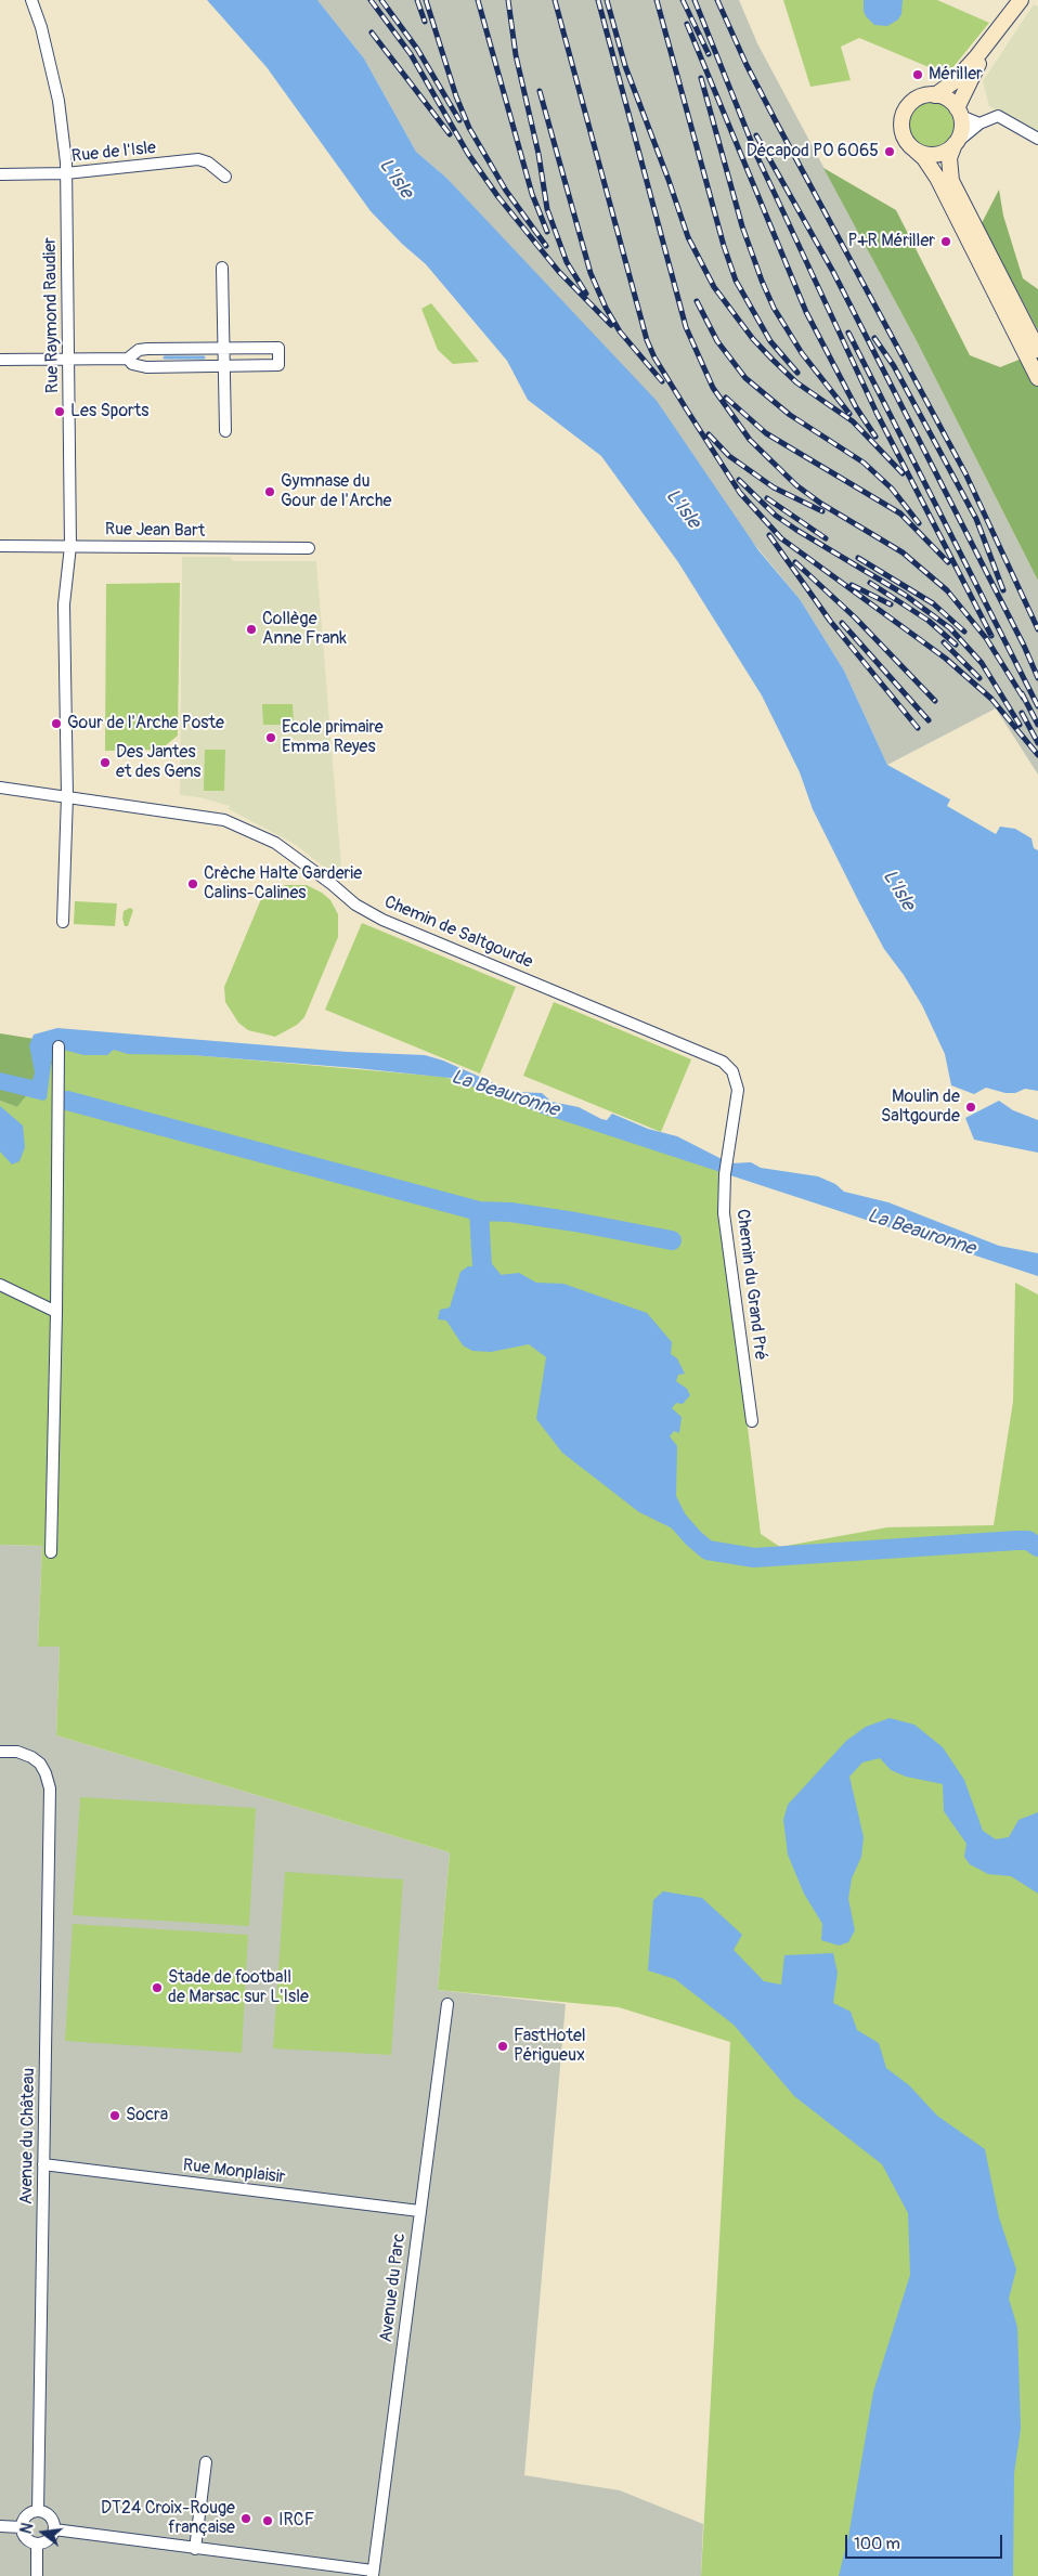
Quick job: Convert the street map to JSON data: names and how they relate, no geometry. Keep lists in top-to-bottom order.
{
  "streets": {
    "street": [
      "Rue de l'Isle",
      "Rue Raymond Raudier",
      "Rue Jean Bart",
      "Chemin de Saltgourde",
      "Chemin du Grand Pré",
      "Avenue du Château",
      "Rue Monplaisir",
      "Avenue du Parc"
    ]
  },
  "crossings": [
    ["Rue de l'Isle", "Rue Raymond Raudier"],
    ["Rue Raymond Raudier", "Rue Jean Bart"],
    ["Rue Raymond Raudier", "Chemin de Saltgourde"],
    ["Chemin de Saltgourde", "Chemin du Grand Pré"],
    ["Avenue du Château", "Rue Monplaisir"],
    ["Rue Monplaisir", "Avenue du Parc"]
  ],
  "water": ["L'Isle", "La Beauronne"],
  "places": [
    "Mériller",
    "Décapod PO 6065",
    "P+R Mériller",
    "Les Sports",
    "Gymnase du Gour de l'Arche",
    "Collège Anne Frank",
    "Gour de l'Arche Poste",
    "Ecole primaire Emma Reyes",
    "Des Jantes et des Gens",
    "Crèche Halte Garderie Calins-Calines",
    "Moulin de Saltgourde",
    "Stade de football de Marsac sur L'Isle",
    "FastHotel Périgueux",
    "Socra",
    "DT24 Croix-Rouge française",
    "IRCF"
  ],
  "scale_bar": "100 m",
  "north": "left"
}
